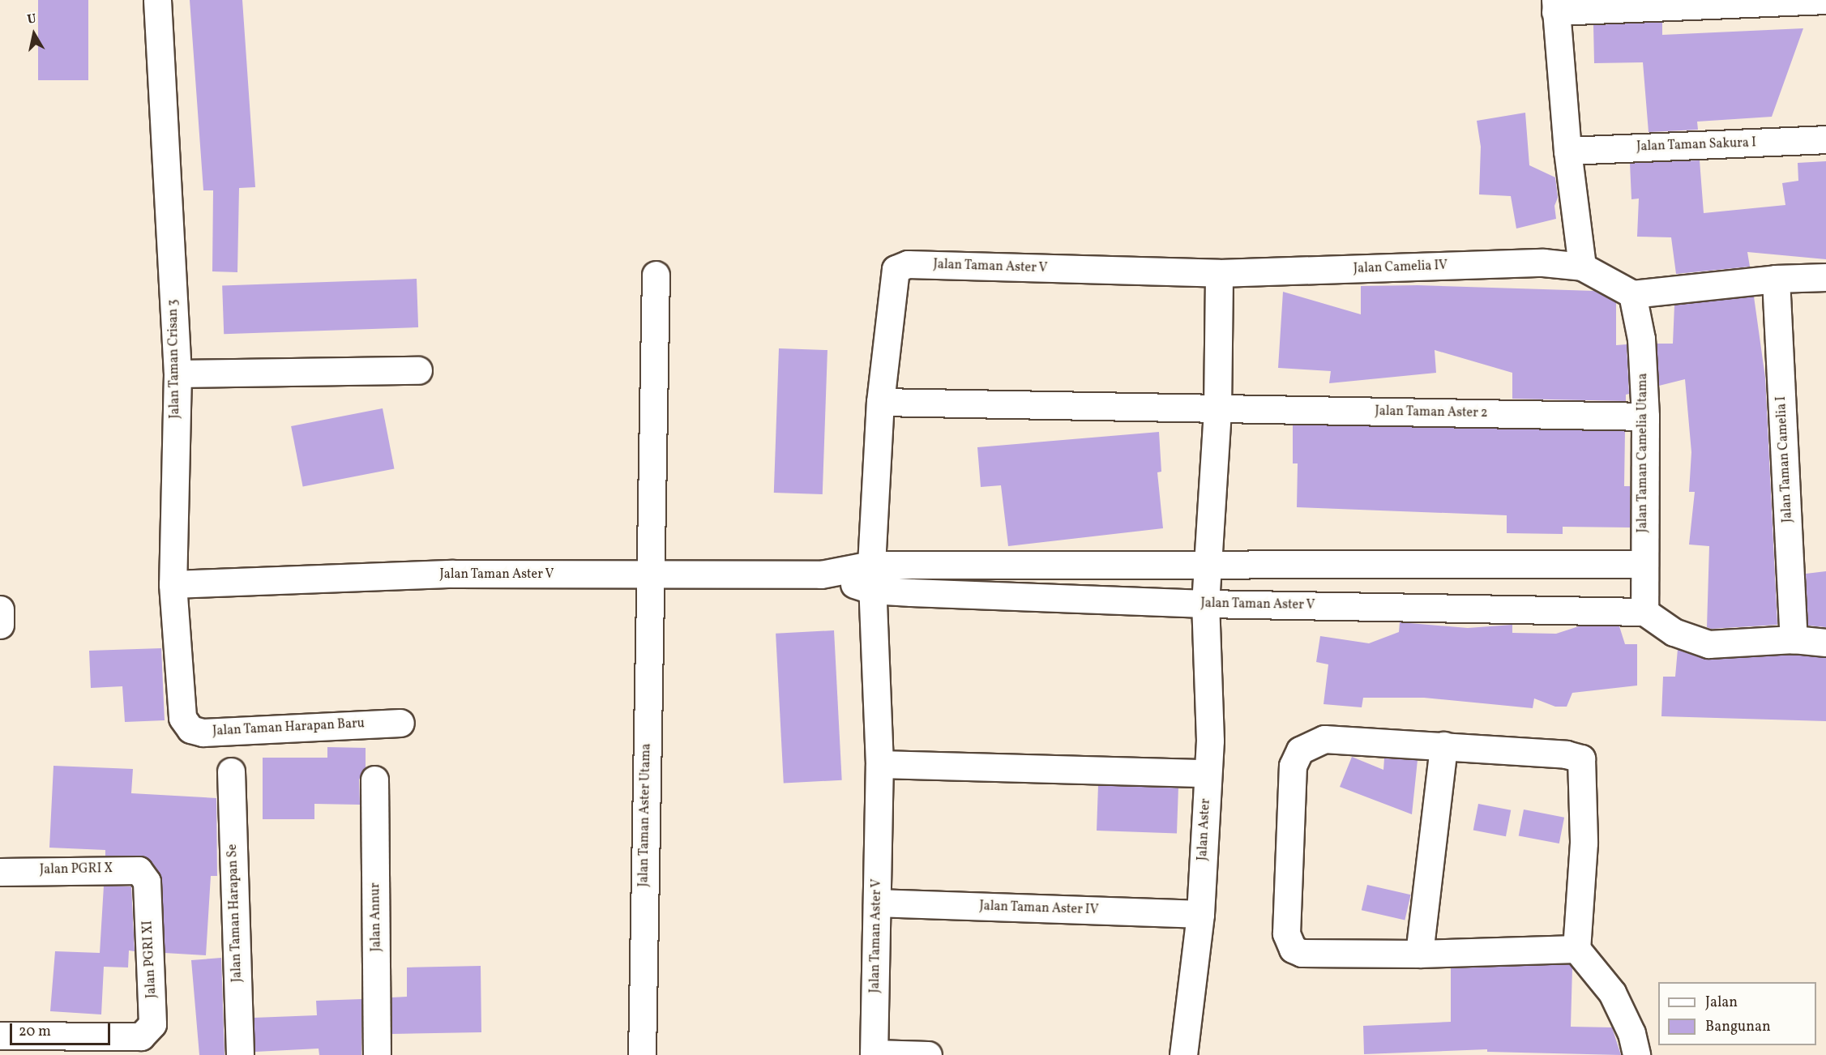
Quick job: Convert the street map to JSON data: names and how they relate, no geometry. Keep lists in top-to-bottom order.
{
  "streets": {
    "street": [
      "Jalan Taman Sakura I",
      "Jalan Taman Aster V",
      "Jalan Camelia IV",
      "Jalan Taman Crisan 3",
      "Jalan Taman Aster 2",
      "Jalan Taman Camelia Utama",
      "Jalan Taman Camelia I",
      "Jalan Taman Harapan Baru",
      "Jalan Taman Aster Utama",
      "Jalan Aster",
      "Jalan PGRI X",
      "Jalan Taman Aster IV",
      "Jalan Taman Harapan Se",
      "Jalan Annur",
      "Jalan PGRI XI"
    ]
  },
  "crossings": [
    ["Jalan Taman Aster V", "Jalan Camelia IV"],
    ["Jalan Taman Aster V", "Jalan Taman Crisan 3"],
    ["Jalan Taman Aster V", "Jalan Taman Camelia Utama"],
    ["Jalan Taman Aster V", "Jalan Taman Aster Utama"],
    ["Jalan Taman Aster V", "Jalan Aster"],
    ["Jalan Taman Aster V", "Jalan Taman Aster IV"],
    ["Jalan Camelia IV", "Jalan Taman Camelia Utama"],
    ["Jalan Taman Crisan 3", "Jalan Taman Harapan Baru"],
    ["Jalan Taman Aster 2", "Jalan Taman Camelia Utama"],
    ["Jalan Aster", "Jalan Taman Aster IV"],
    ["Jalan PGRI X", "Jalan PGRI XI"]
  ],
  "legend": ["Jalan", "Bangunan"],
  "scale_bar": "20 m",
  "north": "top"
}
